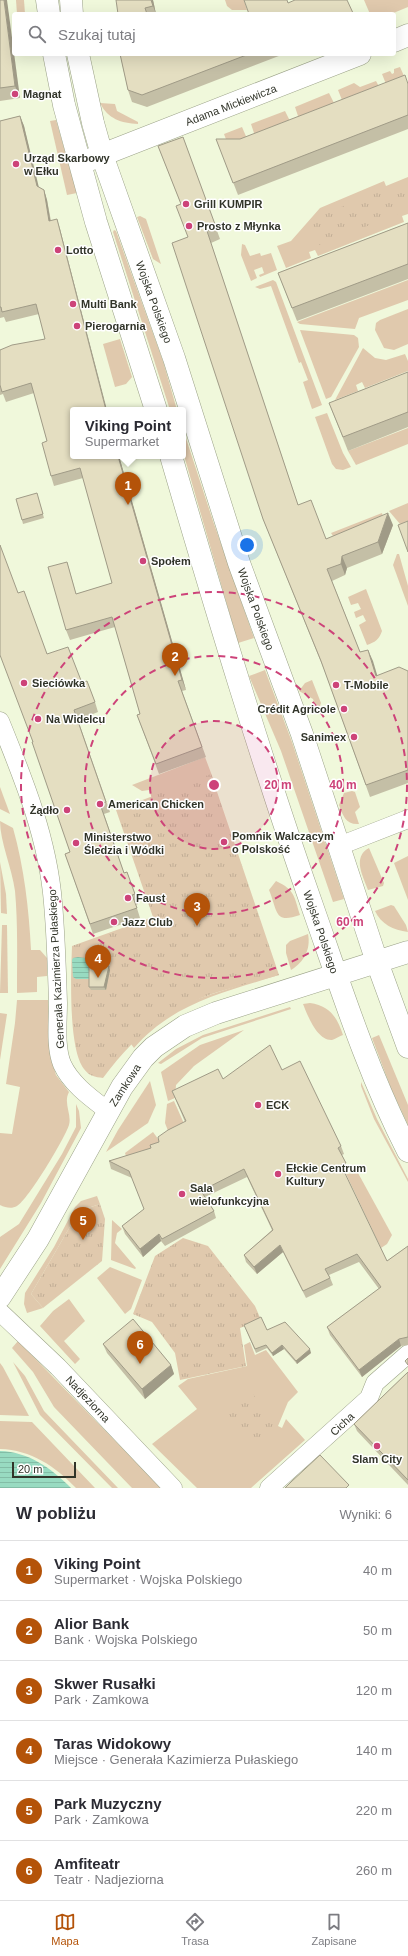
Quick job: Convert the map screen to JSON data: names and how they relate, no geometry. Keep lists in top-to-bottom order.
{
  "streets": {
    "street": [
      "Adama Mickiewicza",
      "Wojska Polskiego",
      "Generała Kazimierza Pułaskiego",
      "Zamkowa",
      "Nadjeziorna",
      "Cicha"
    ]
  },
  "crossings": [
    ["Adama Mickiewicza", "Wojska Polskiego"],
    ["Wojska Polskiego", "Zamkowa"],
    ["Generała Kazimierza Pułaskiego", "Zamkowa"]
  ],
  "places": [
    "Magnat",
    "Urząd Skarbowy w Ełku",
    "Grill KUMPIR",
    "Prosto z Młynka",
    "Lotto",
    "Multi Bank",
    "Pierogarnia",
    "Społem",
    "Sieciówka",
    "T-Mobile",
    "Crédit Agricole",
    "Na Widelcu",
    "Sanimex",
    "American Chicken",
    "Żądło",
    "Pomnik Walczącym o Polskość",
    "Ministerstwo Śledzia i Wódki",
    "Faust",
    "Jazz Club",
    "ECK",
    "Ełckie Centrum Kultury",
    "Sala wielofunkcyjna",
    "Slam City"
  ],
  "scale_bar": "20 m",
  "page": {
    "search": "Szukaj tutaj",
    "popup": ["Viking Point", "Supermarket"],
    "pins": [
      "1",
      "2",
      "3",
      "4",
      "5",
      "6"
    ],
    "scale": "20 m",
    "heading": ["W pobliżu", "Wyniki: 6"],
    "list": [
      {
        "mark": "1",
        "name": "Viking Point",
        "note": "Supermarket · Wojska Polskiego",
        "value": "40 m"
      },
      {
        "mark": "2",
        "name": "Alior Bank",
        "note": "Bank · Wojska Polskiego",
        "value": "50 m"
      },
      {
        "mark": "3",
        "name": "Skwer Rusałki",
        "note": "Park · Zamkowa",
        "value": "120 m"
      },
      {
        "mark": "4",
        "name": "Taras Widokowy",
        "note": "Miejsce · Generała Kazimierza Pułaskiego",
        "value": "140 m"
      },
      {
        "mark": "5",
        "name": "Park Muzyczny",
        "note": "Park · Zamkowa",
        "value": "220 m"
      },
      {
        "mark": "6",
        "name": "Amfiteatr",
        "note": "Teatr · Nadjeziorna",
        "value": "260 m"
      }
    ],
    "nav": ["Mapa", "Trasa", "Zapisane"]
  },
  "rings": ["20 m", "40 m", "60 m"]
}
